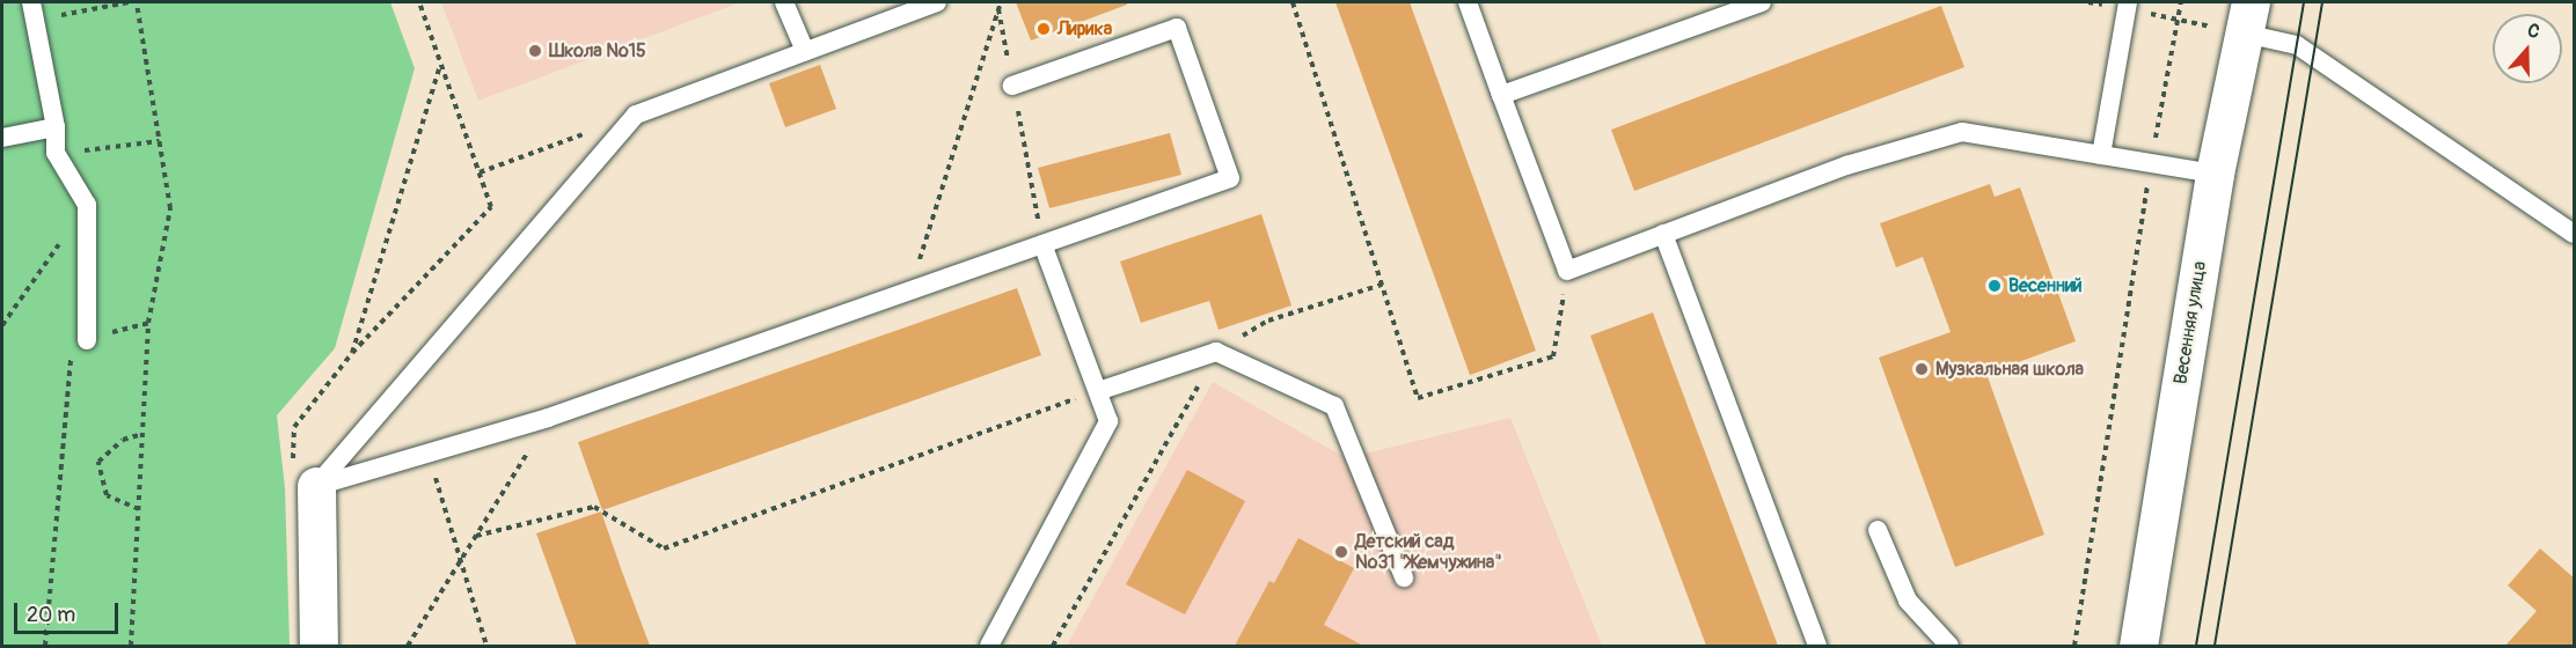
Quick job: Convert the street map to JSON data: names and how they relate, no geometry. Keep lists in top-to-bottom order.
{
  "streets": {
    "main road": ["Весенняя улица"]
  },
  "places": [
    "Лирика",
    "Школа №15",
    "Весенний",
    "Музкальная школа",
    "Детский сад №31 \"Жемчужина\""
  ],
  "scale_bar": "20 m",
  "north": "top"
}
